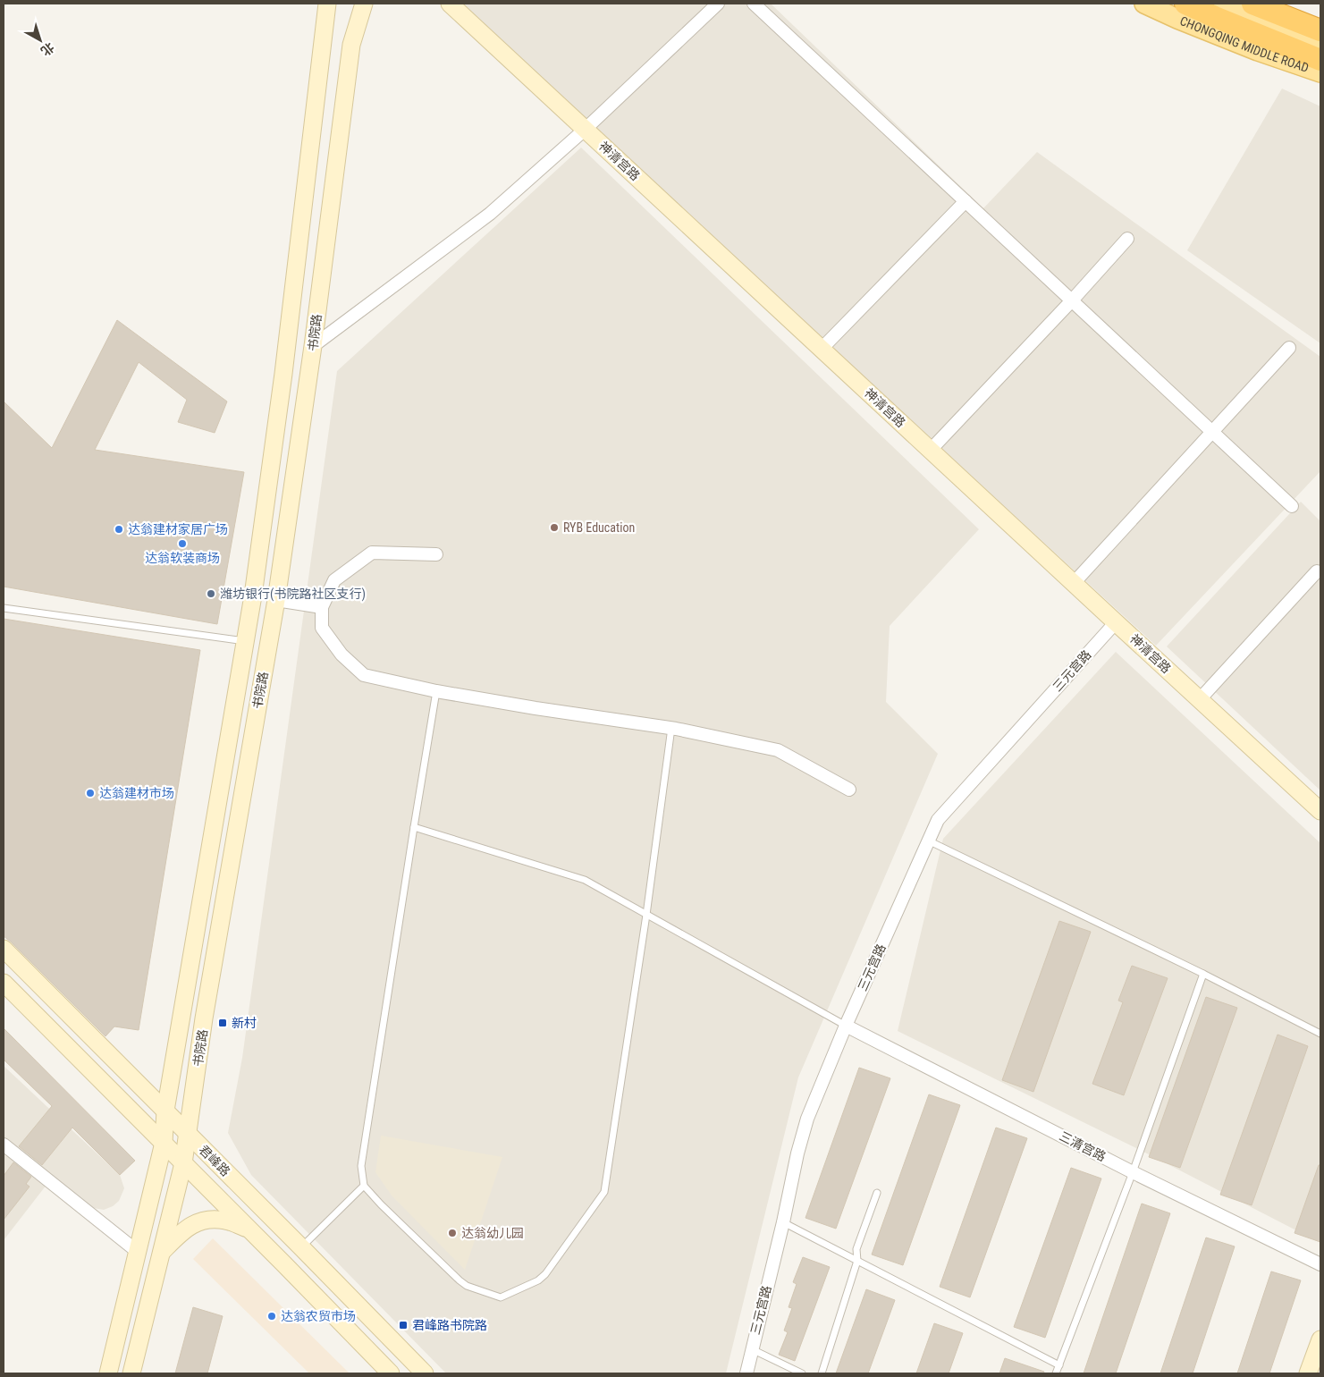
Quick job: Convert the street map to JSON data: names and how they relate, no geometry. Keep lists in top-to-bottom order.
{
  "streets": {
    "main road": [
      "CHONGQING MIDDLE ROAD",
      "神清宫路",
      "书院路",
      "君峰路"
    ],
    "street": ["三元宫路", "三清宫路"]
  },
  "crossings": [
    ["神清宫路", "三元宫路"],
    ["书院路", "君峰路"],
    ["三元宫路", "三清宫路"]
  ],
  "places": {
    "other": [
      "RYB Education",
      "达翁建材家居广场",
      "达翁软装商场",
      "潍坊银行(书院路社区支行)",
      "达翁建材市场",
      "达翁幼儿园",
      "达翁农贸市场"
    ],
    "transit": ["新村", "君峰路书院路"]
  },
  "north": "bottom right"
}
